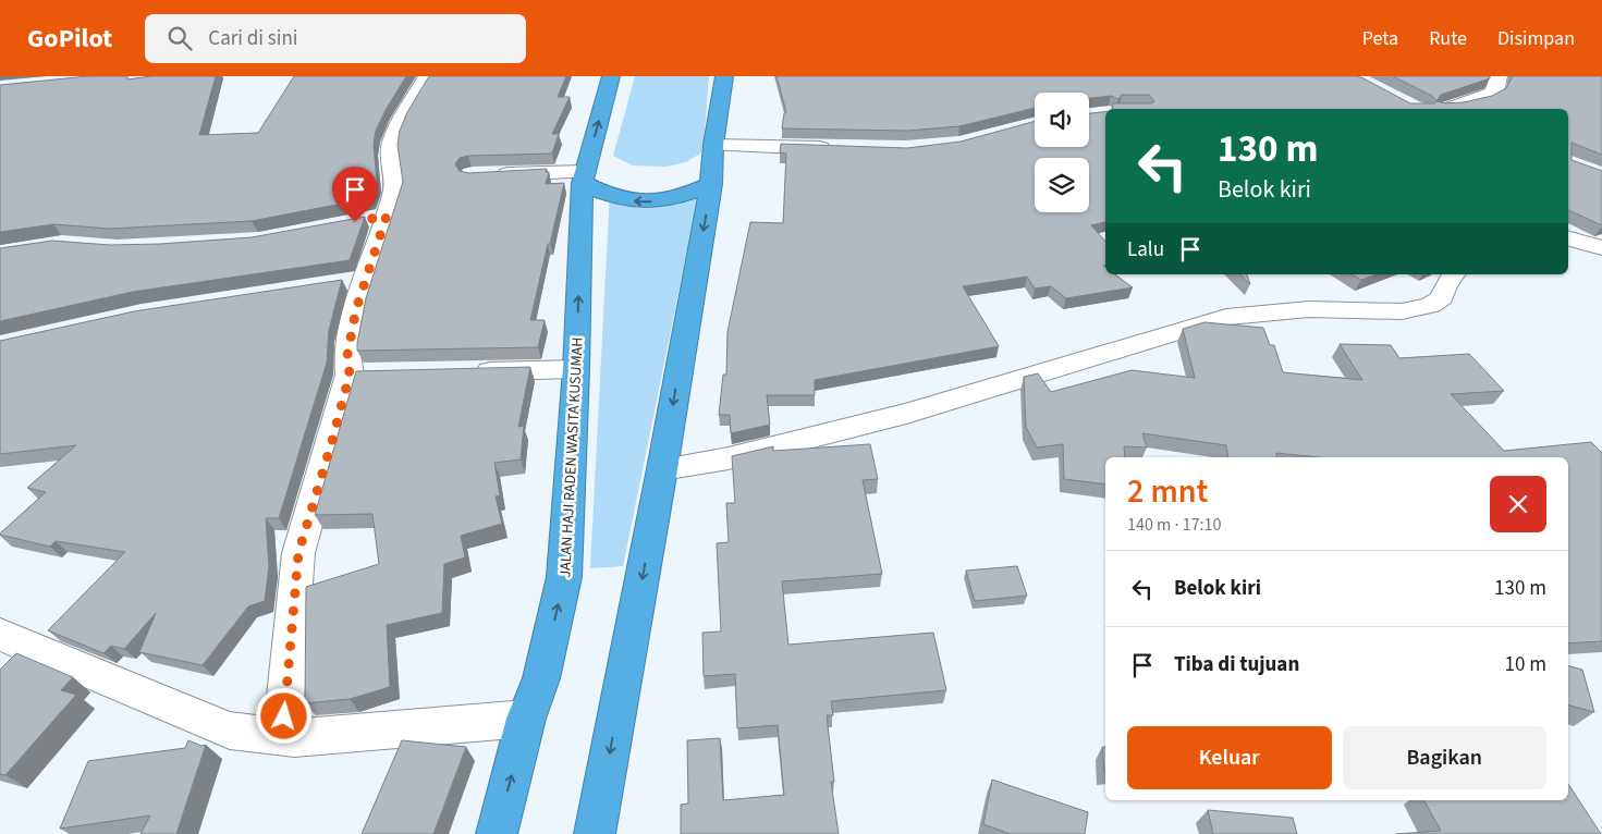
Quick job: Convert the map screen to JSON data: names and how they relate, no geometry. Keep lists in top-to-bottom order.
{
  "streets": {
    "highway": ["JALAN HAJI RADEN WASITA KUSUMAH"]
  },
  "page": {
    "header": "GoPilot",
    "search": "Cari di sini",
    "nav": ["Peta", "Rute", "Disimpan"],
    "turn": ["130 m", "Belok kiri"],
    "then": "Lalu",
    "heading": ["2 mnt", "140 m · 17:10"],
    "list": [
      {
        "name": "Belok kiri",
        "value": "130 m"
      },
      {
        "name": "Tiba di tujuan",
        "value": "10 m"
      }
    ],
    "buttons": ["Keluar", "Bagikan"]
  }
}
